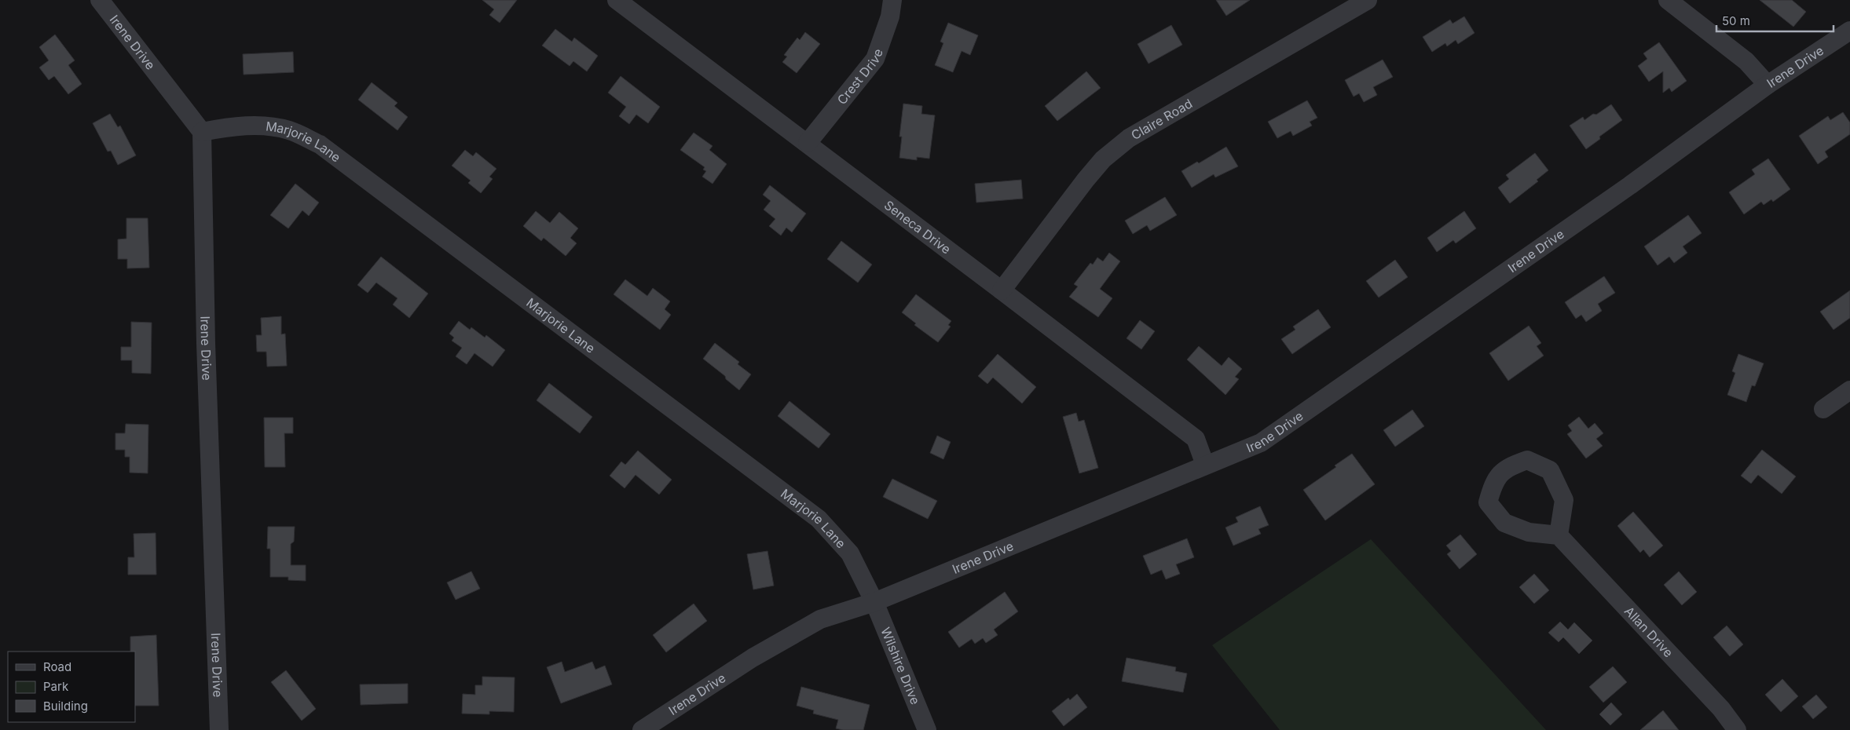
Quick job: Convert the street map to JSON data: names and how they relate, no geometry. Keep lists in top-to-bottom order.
{
  "streets": {
    "street": [
      "Irene Drive",
      "Crest Drive",
      "Claire Road",
      "Marjorie Lane",
      "Seneca Drive",
      "Allan Drive",
      "Wilshire Drive"
    ]
  },
  "crossings": [
    ["Irene Drive", "Marjorie Lane"],
    ["Irene Drive", "Seneca Drive"],
    ["Irene Drive", "Wilshire Drive"],
    ["Crest Drive", "Seneca Drive"],
    ["Claire Road", "Seneca Drive"],
    ["Marjorie Lane", "Wilshire Drive"]
  ],
  "legend": ["Road", "Park", "Building"],
  "scale_bar": "50 m"
}
